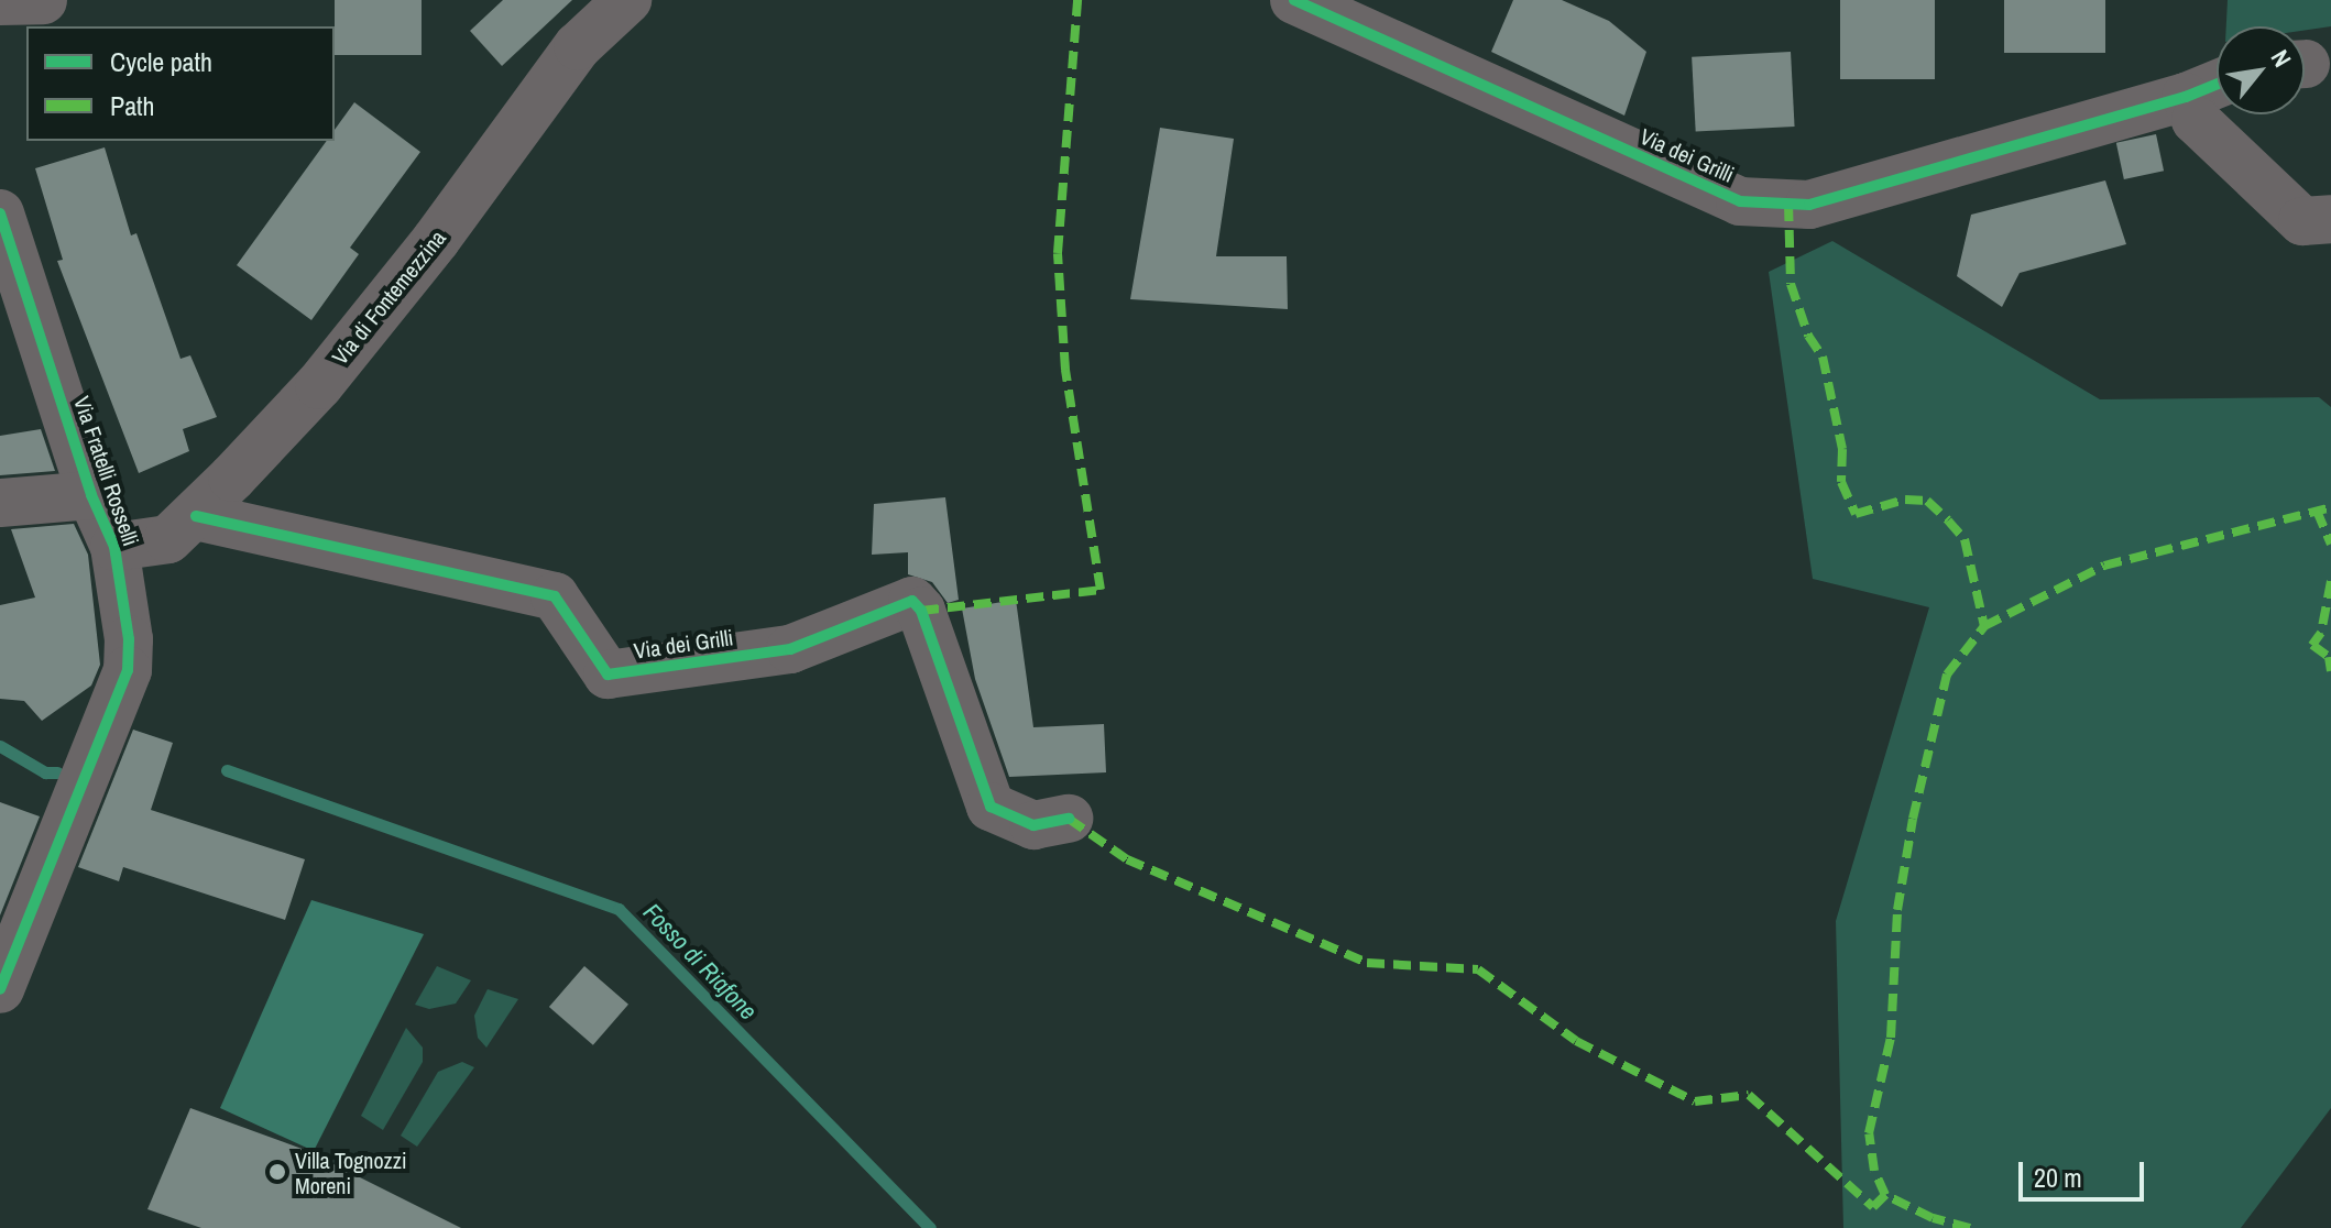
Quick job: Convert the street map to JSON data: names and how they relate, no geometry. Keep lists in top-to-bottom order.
{
  "streets": {
    "street": ["Via dei Grilli", "Via di Fontemezzina", "Via Fratelli Rosselli"]
  },
  "crossings": [
    ["Via dei Grilli", "Via di Fontemezzina"],
    ["Via di Fontemezzina", "Via Fratelli Rosselli"]
  ],
  "water": ["Fosso di Riafone"],
  "places": ["Villa Tognozzi Moreni"],
  "legend": ["Cycle path", "Path"],
  "scale_bar": "20 m",
  "north": "top right"
}
